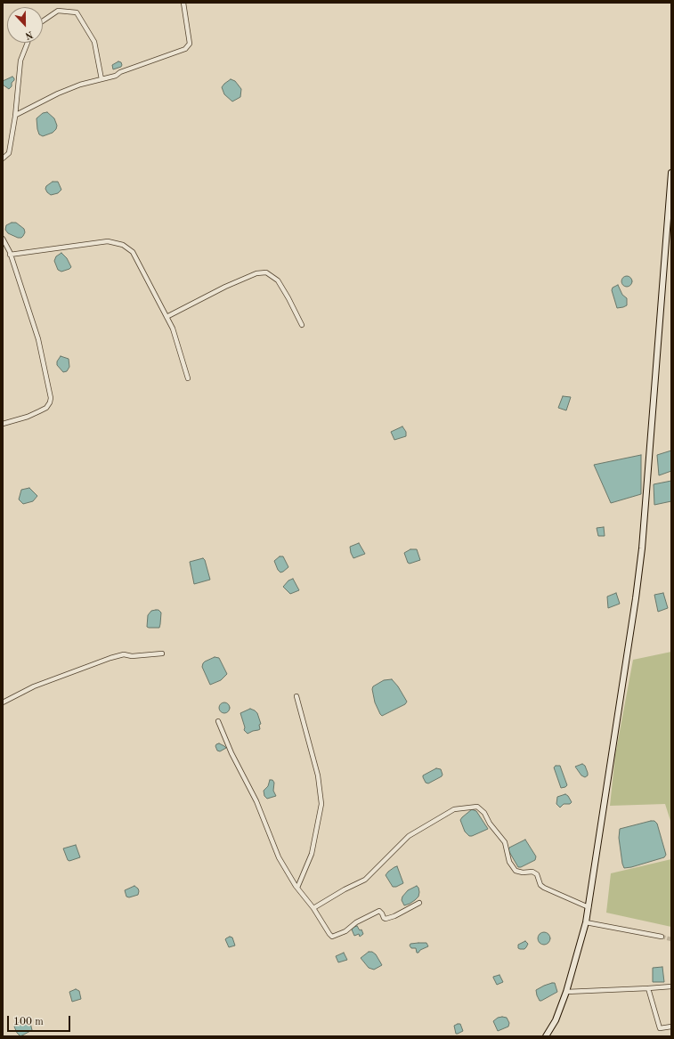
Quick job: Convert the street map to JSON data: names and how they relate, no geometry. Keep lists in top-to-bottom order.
{
  "scale_bar": "100 m",
  "north": "bottom"
}
